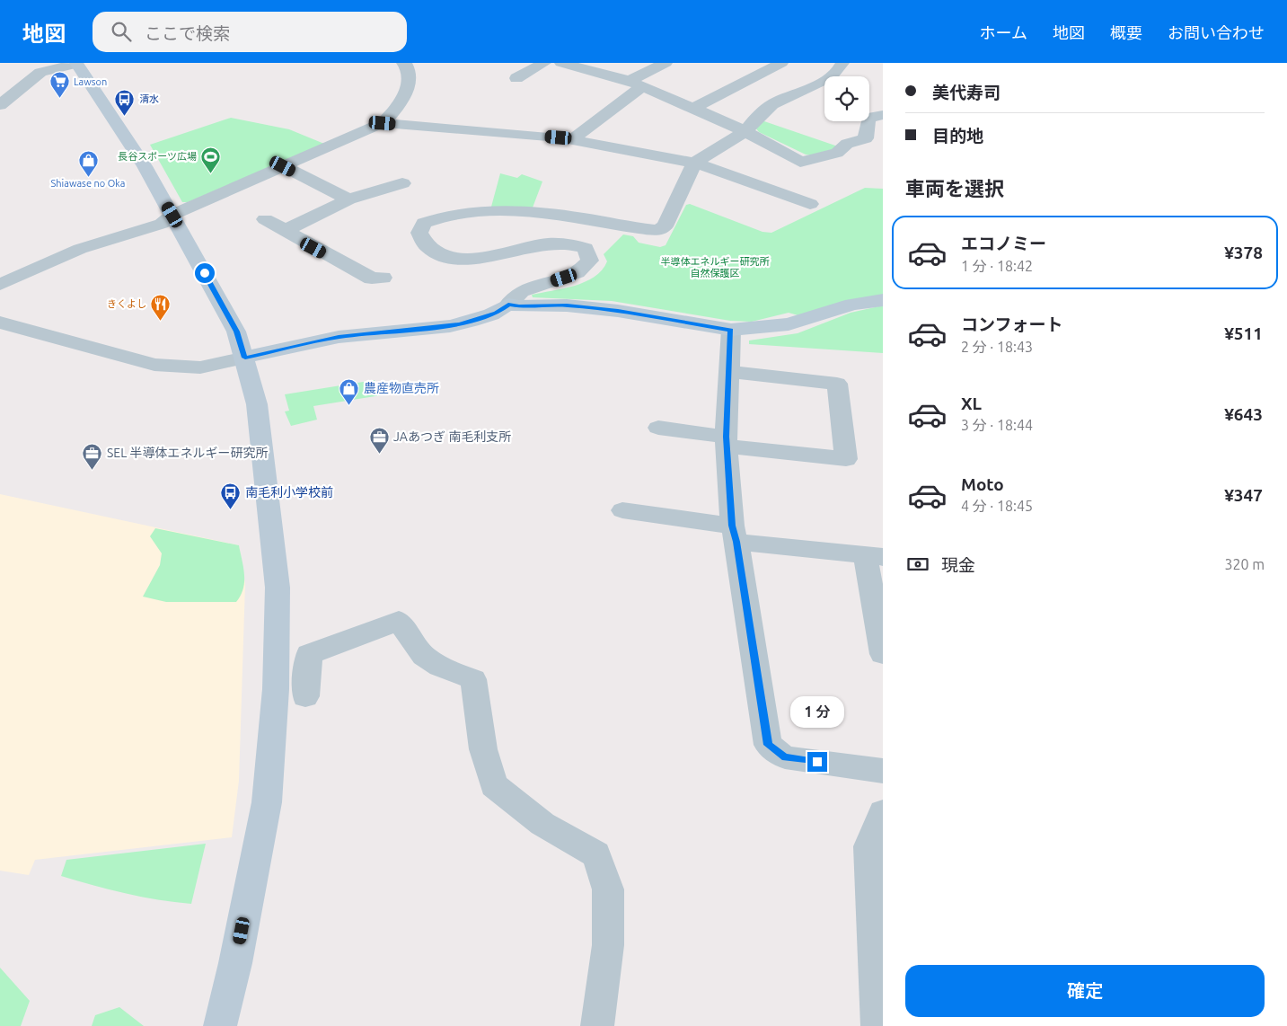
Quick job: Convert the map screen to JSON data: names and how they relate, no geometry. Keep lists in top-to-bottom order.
{
  "parks": ["半導体エネルギー研究所 自然保護区"],
  "places": {
    "supermarket": ["Lawson"],
    "bus stop": ["清水", "南毛利小学校前"],
    "sports": ["長谷スポーツ広場"],
    "shop": ["Shiawase no Oka", "農産物直売所"],
    "restaurant": ["きくよし"],
    "office": ["JAあつぎ 南毛利支所", "SEL 半導体エネルギー研究所"]
  },
  "page": {
    "header": "地図",
    "search": "ここで検索",
    "nav": [
      "ホーム",
      "地図",
      "概要",
      "お問い合わせ"
    ],
    "banner": ["美代寿司", "目的地"],
    "heading": "車両を選択",
    "list": [
      {
        "name": "エコノミー",
        "note": "1 分 · 18:42",
        "value": "¥378"
      },
      {
        "name": "コンフォート",
        "note": "2 分 · 18:43",
        "value": "¥511"
      },
      {
        "name": "XL",
        "note": "3 分 · 18:44",
        "value": "¥643"
      },
      {
        "name": "Moto",
        "note": "4 分 · 18:45",
        "value": "¥347"
      }
    ],
    "pay": ["現金", "320 m"],
    "bubble": "1 分",
    "buttons": "確定"
  }
}
